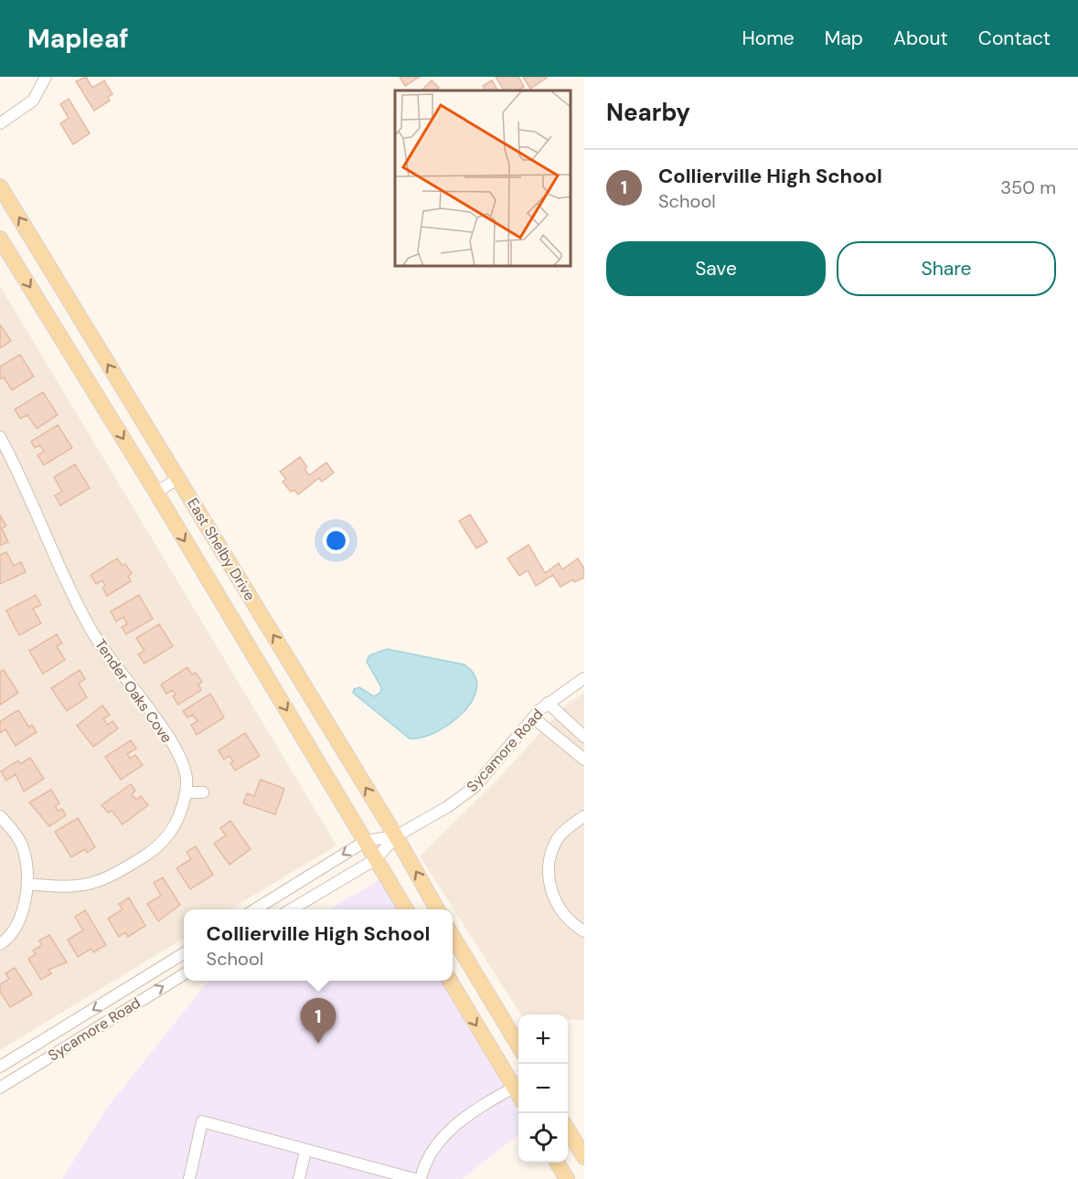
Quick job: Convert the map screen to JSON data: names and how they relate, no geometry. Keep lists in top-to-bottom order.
{
  "streets": {
    "main road": ["East Shelby Drive"],
    "street": ["Tender Oaks Cove", "Sycamore Road"]
  },
  "crossings": [
    ["East Shelby Drive", "Sycamore Road"]
  ],
  "page": {
    "header": "Mapleaf",
    "nav": [
      "Home",
      "Map",
      "About",
      "Contact"
    ],
    "heading": "Nearby",
    "list": [
      {
        "mark": "1",
        "name": "Collierville High School",
        "note": "School",
        "value": "350 m"
      }
    ],
    "buttons": ["Save", "Share"],
    "popup": ["Collierville High School", "School"],
    "pins": "1",
    "map_buttons": ["+", "−"]
  }
}
